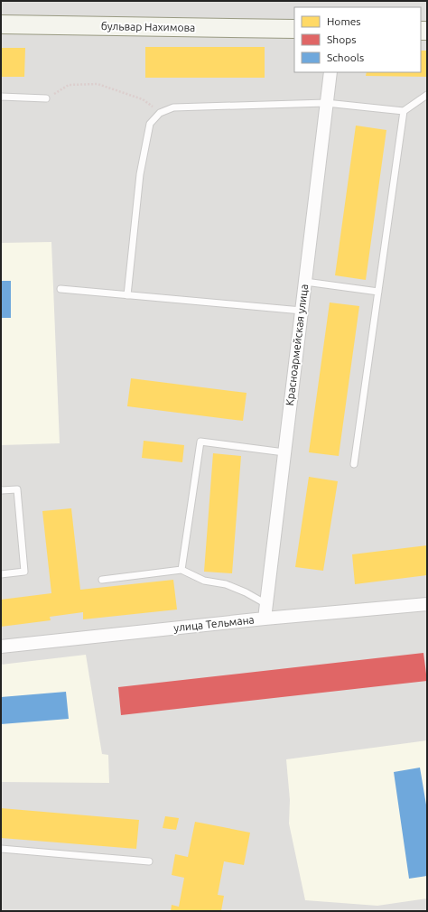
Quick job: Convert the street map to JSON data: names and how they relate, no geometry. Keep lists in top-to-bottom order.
{
  "streets": {
    "street": ["бульвар Нахимова", "Красноармейская улица", "улица Тельмана"]
  },
  "crossings": [
    ["Красноармейская улица", "улица Тельмана"]
  ],
  "legend": ["Homes", "Shops", "Schools"]
}
